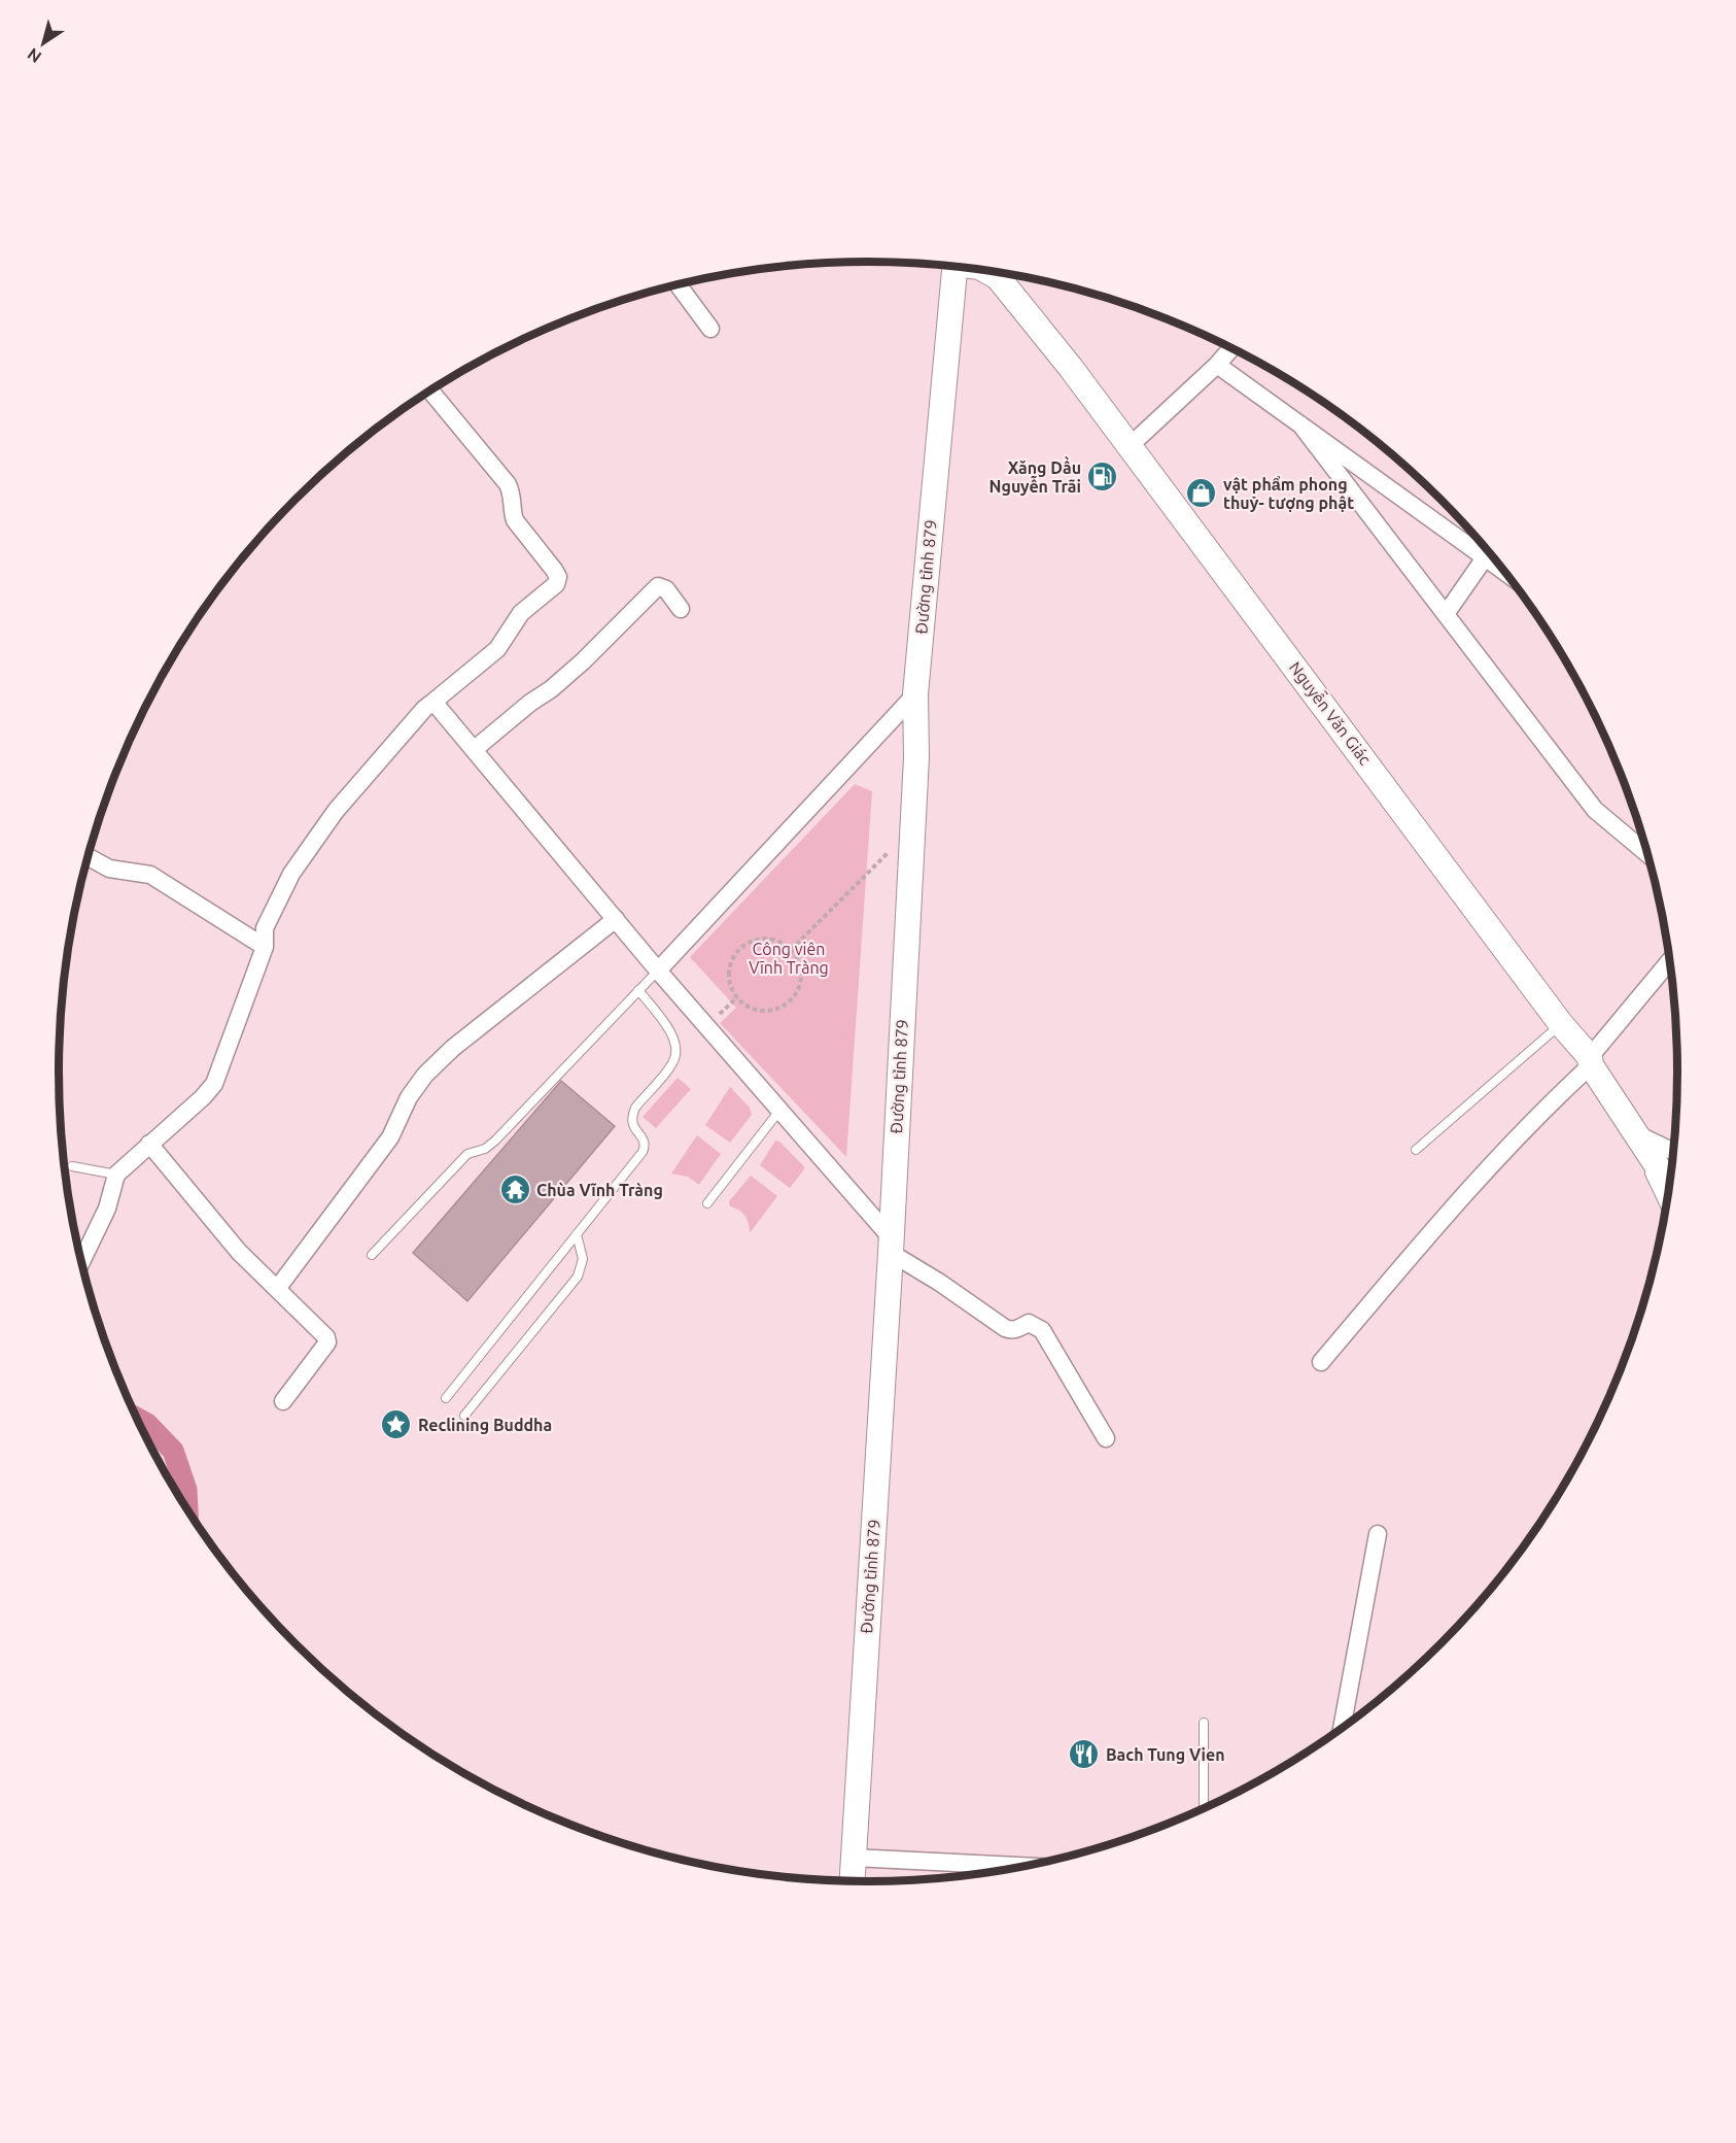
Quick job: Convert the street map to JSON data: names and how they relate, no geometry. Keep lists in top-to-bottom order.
{
  "streets": {
    "main road": ["Đường tỉnh 879", "Nguyễn Văn Giác"]
  },
  "parks": ["Công viên Vĩnh Tràng"],
  "places": {
    "fuel station": ["Xăng Dầu Nguyễn Trãi"],
    "shop": ["vật phẩm phong thuỷ- tượng phật"],
    "temple": ["Chùa Vĩnh Tràng"],
    "place": ["Reclining Buddha"],
    "restaurant": ["Bach Tung Vien"]
  },
  "north": "bottom left"
}
